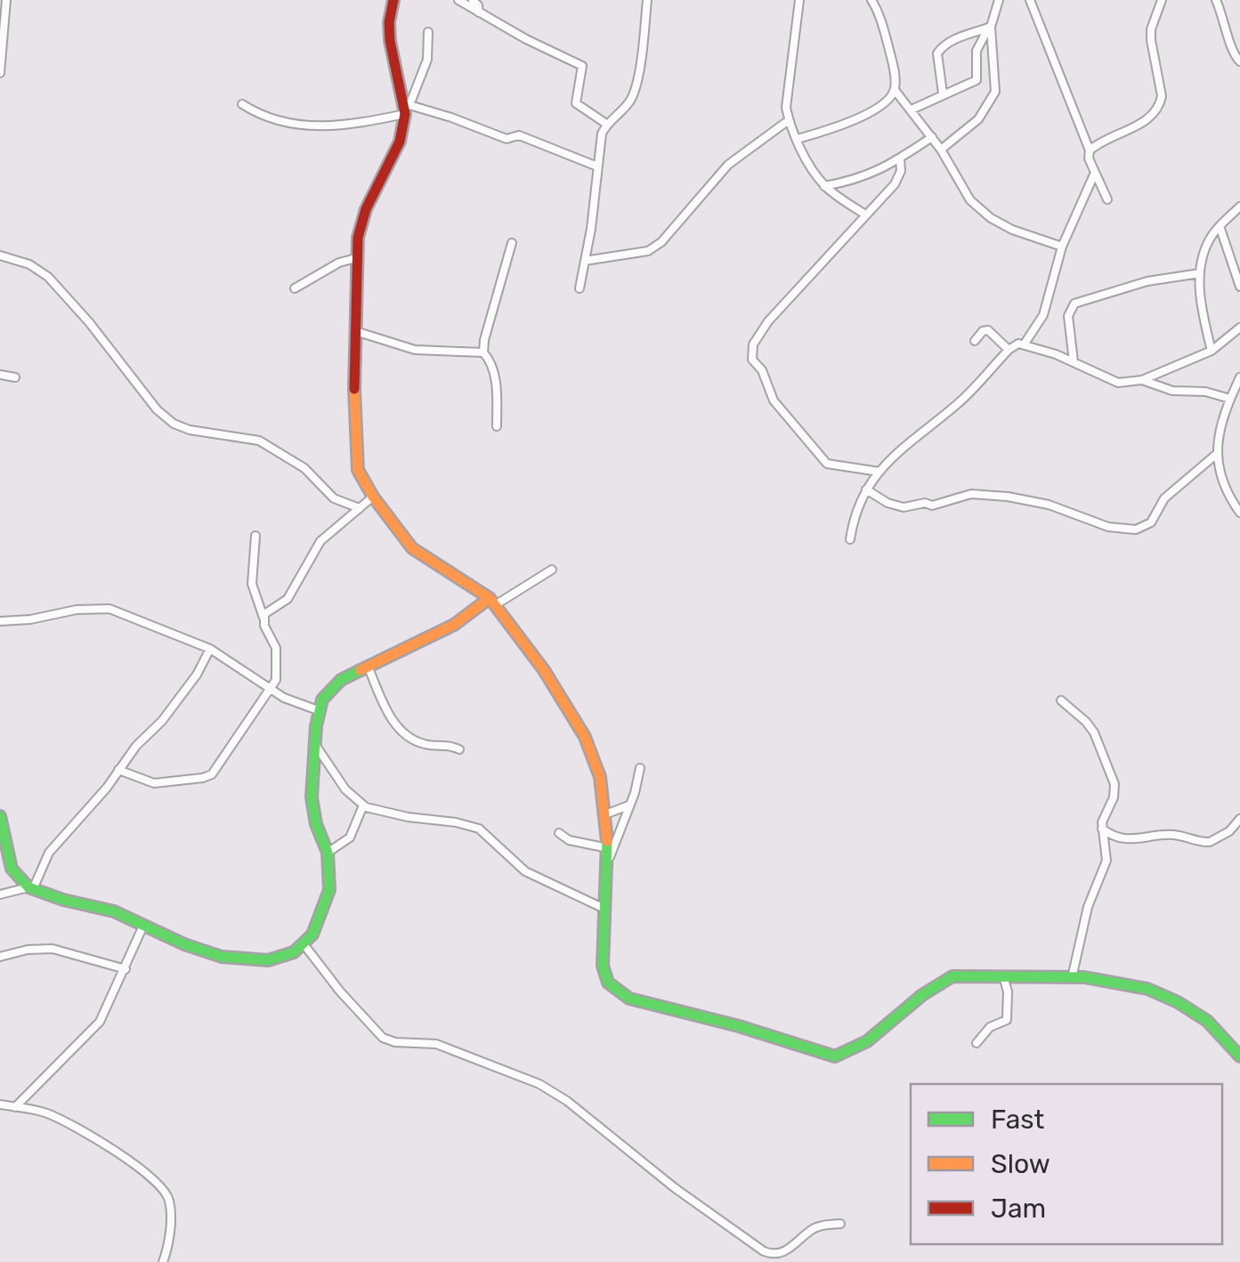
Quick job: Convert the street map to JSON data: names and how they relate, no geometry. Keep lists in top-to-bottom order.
{
  "legend": ["Fast", "Slow", "Jam"]
}
